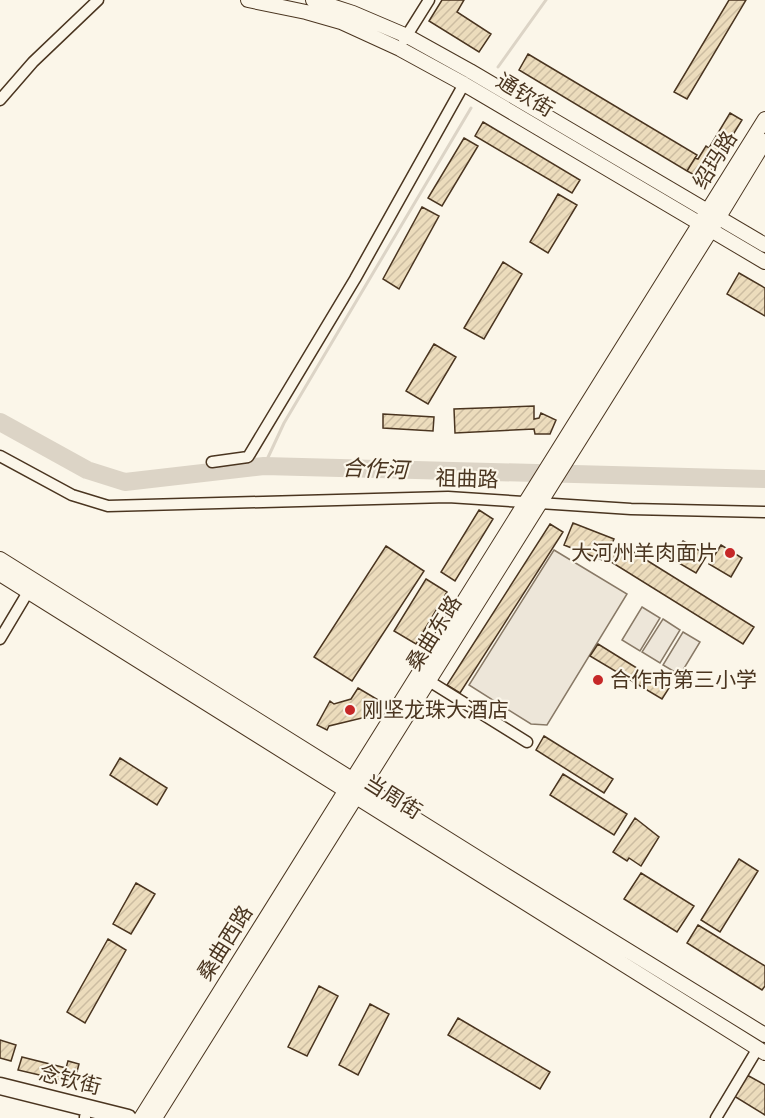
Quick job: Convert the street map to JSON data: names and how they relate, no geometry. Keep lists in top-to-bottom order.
{
  "streets": {
    "highway": ["念钦街"],
    "main road": [
      "通钦街",
      "绍玛路",
      "桑曲东路",
      "当周街",
      "桑曲西路"
    ],
    "street": ["祖曲路"]
  },
  "crossings": [
    ["通钦街", "绍玛路"],
    ["祖曲路", "桑曲东路"],
    ["桑曲东路", "当周街"],
    ["桑曲东路", "桑曲西路"],
    ["当周街", "桑曲西路"]
  ],
  "water": ["合作河"],
  "places": ["大河州羊肉面片", "合作市第三小学", "刚坚龙珠大酒店"]
}
